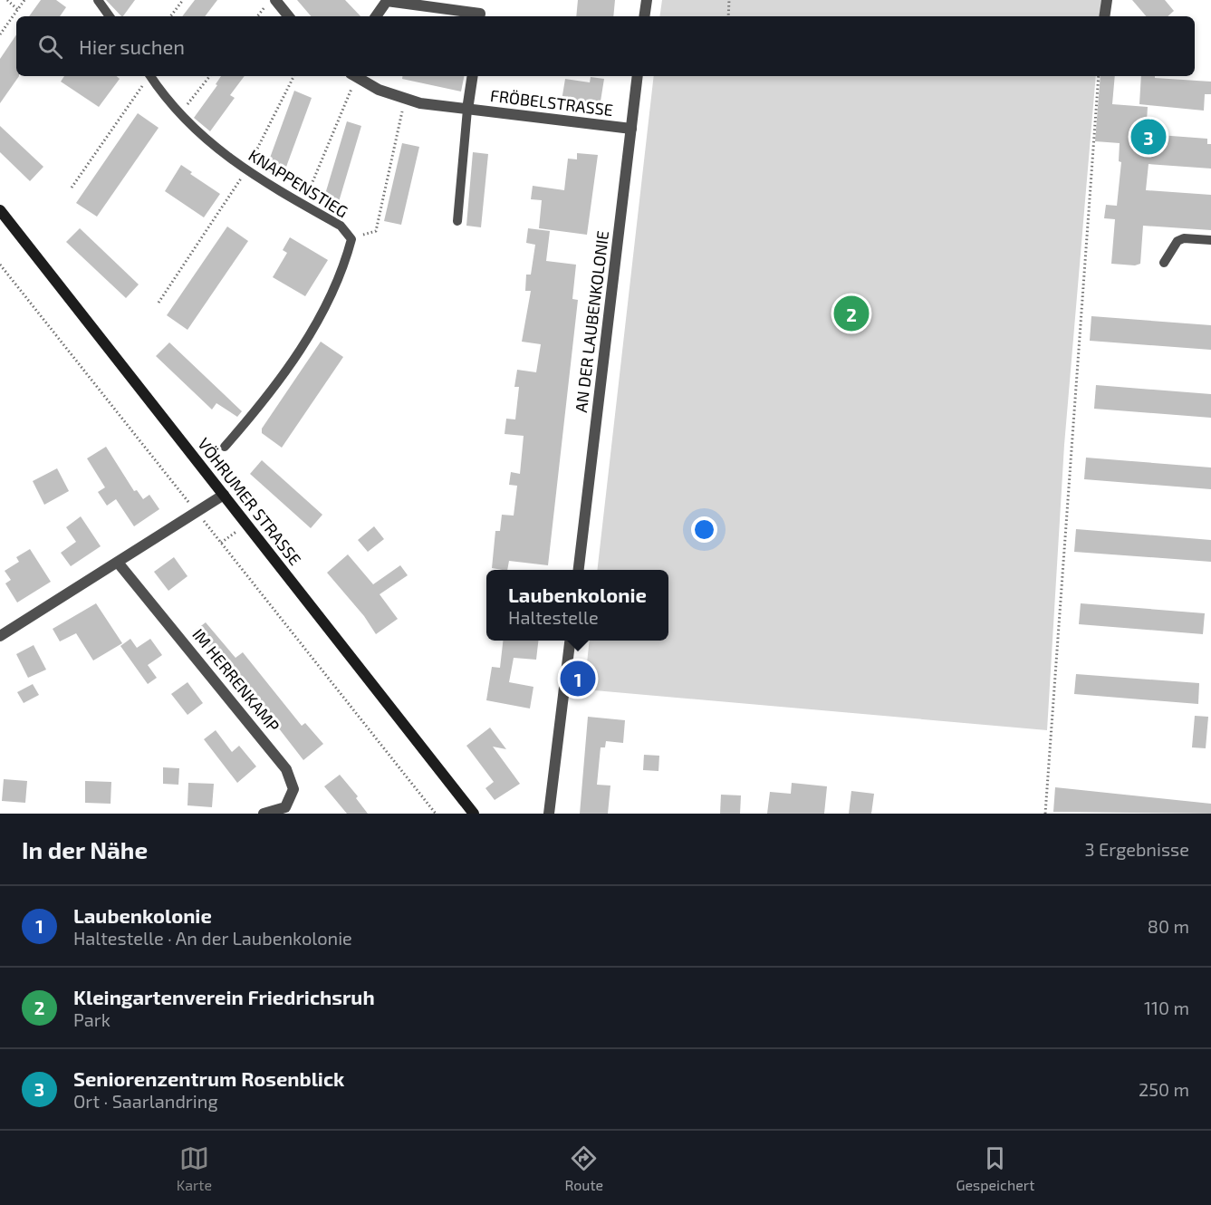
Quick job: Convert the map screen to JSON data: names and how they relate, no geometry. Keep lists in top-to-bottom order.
{
  "streets": {
    "main road": ["VÖHRUMER STRASSE"],
    "street": ["FRÖBELSTRASSE", "AN DER LAUBENKOLONIE", "IM HERRENKAMP"],
    "lane": ["KNAPPENSTIEG"]
  },
  "crossings": [
    ["FRÖBELSTRASSE", "AN DER LAUBENKOLONIE"]
  ],
  "page": {
    "search": "Hier suchen",
    "pins": ["3", "2", "1"],
    "popup": ["Laubenkolonie", "Haltestelle"],
    "heading": ["In der Nähe", "3 Ergebnisse"],
    "list": [
      {
        "mark": "1",
        "name": "Laubenkolonie",
        "note": "Haltestelle · An der Laubenkolonie",
        "value": "80 m"
      },
      {
        "mark": "2",
        "name": "Kleingartenverein Friedrichsruh",
        "note": "Park",
        "value": "110 m"
      },
      {
        "mark": "3",
        "name": "Seniorenzentrum Rosenblick",
        "note": "Ort · Saarlandring",
        "value": "250 m"
      }
    ],
    "nav": ["Karte", "Route", "Gespeichert"]
  }
}
